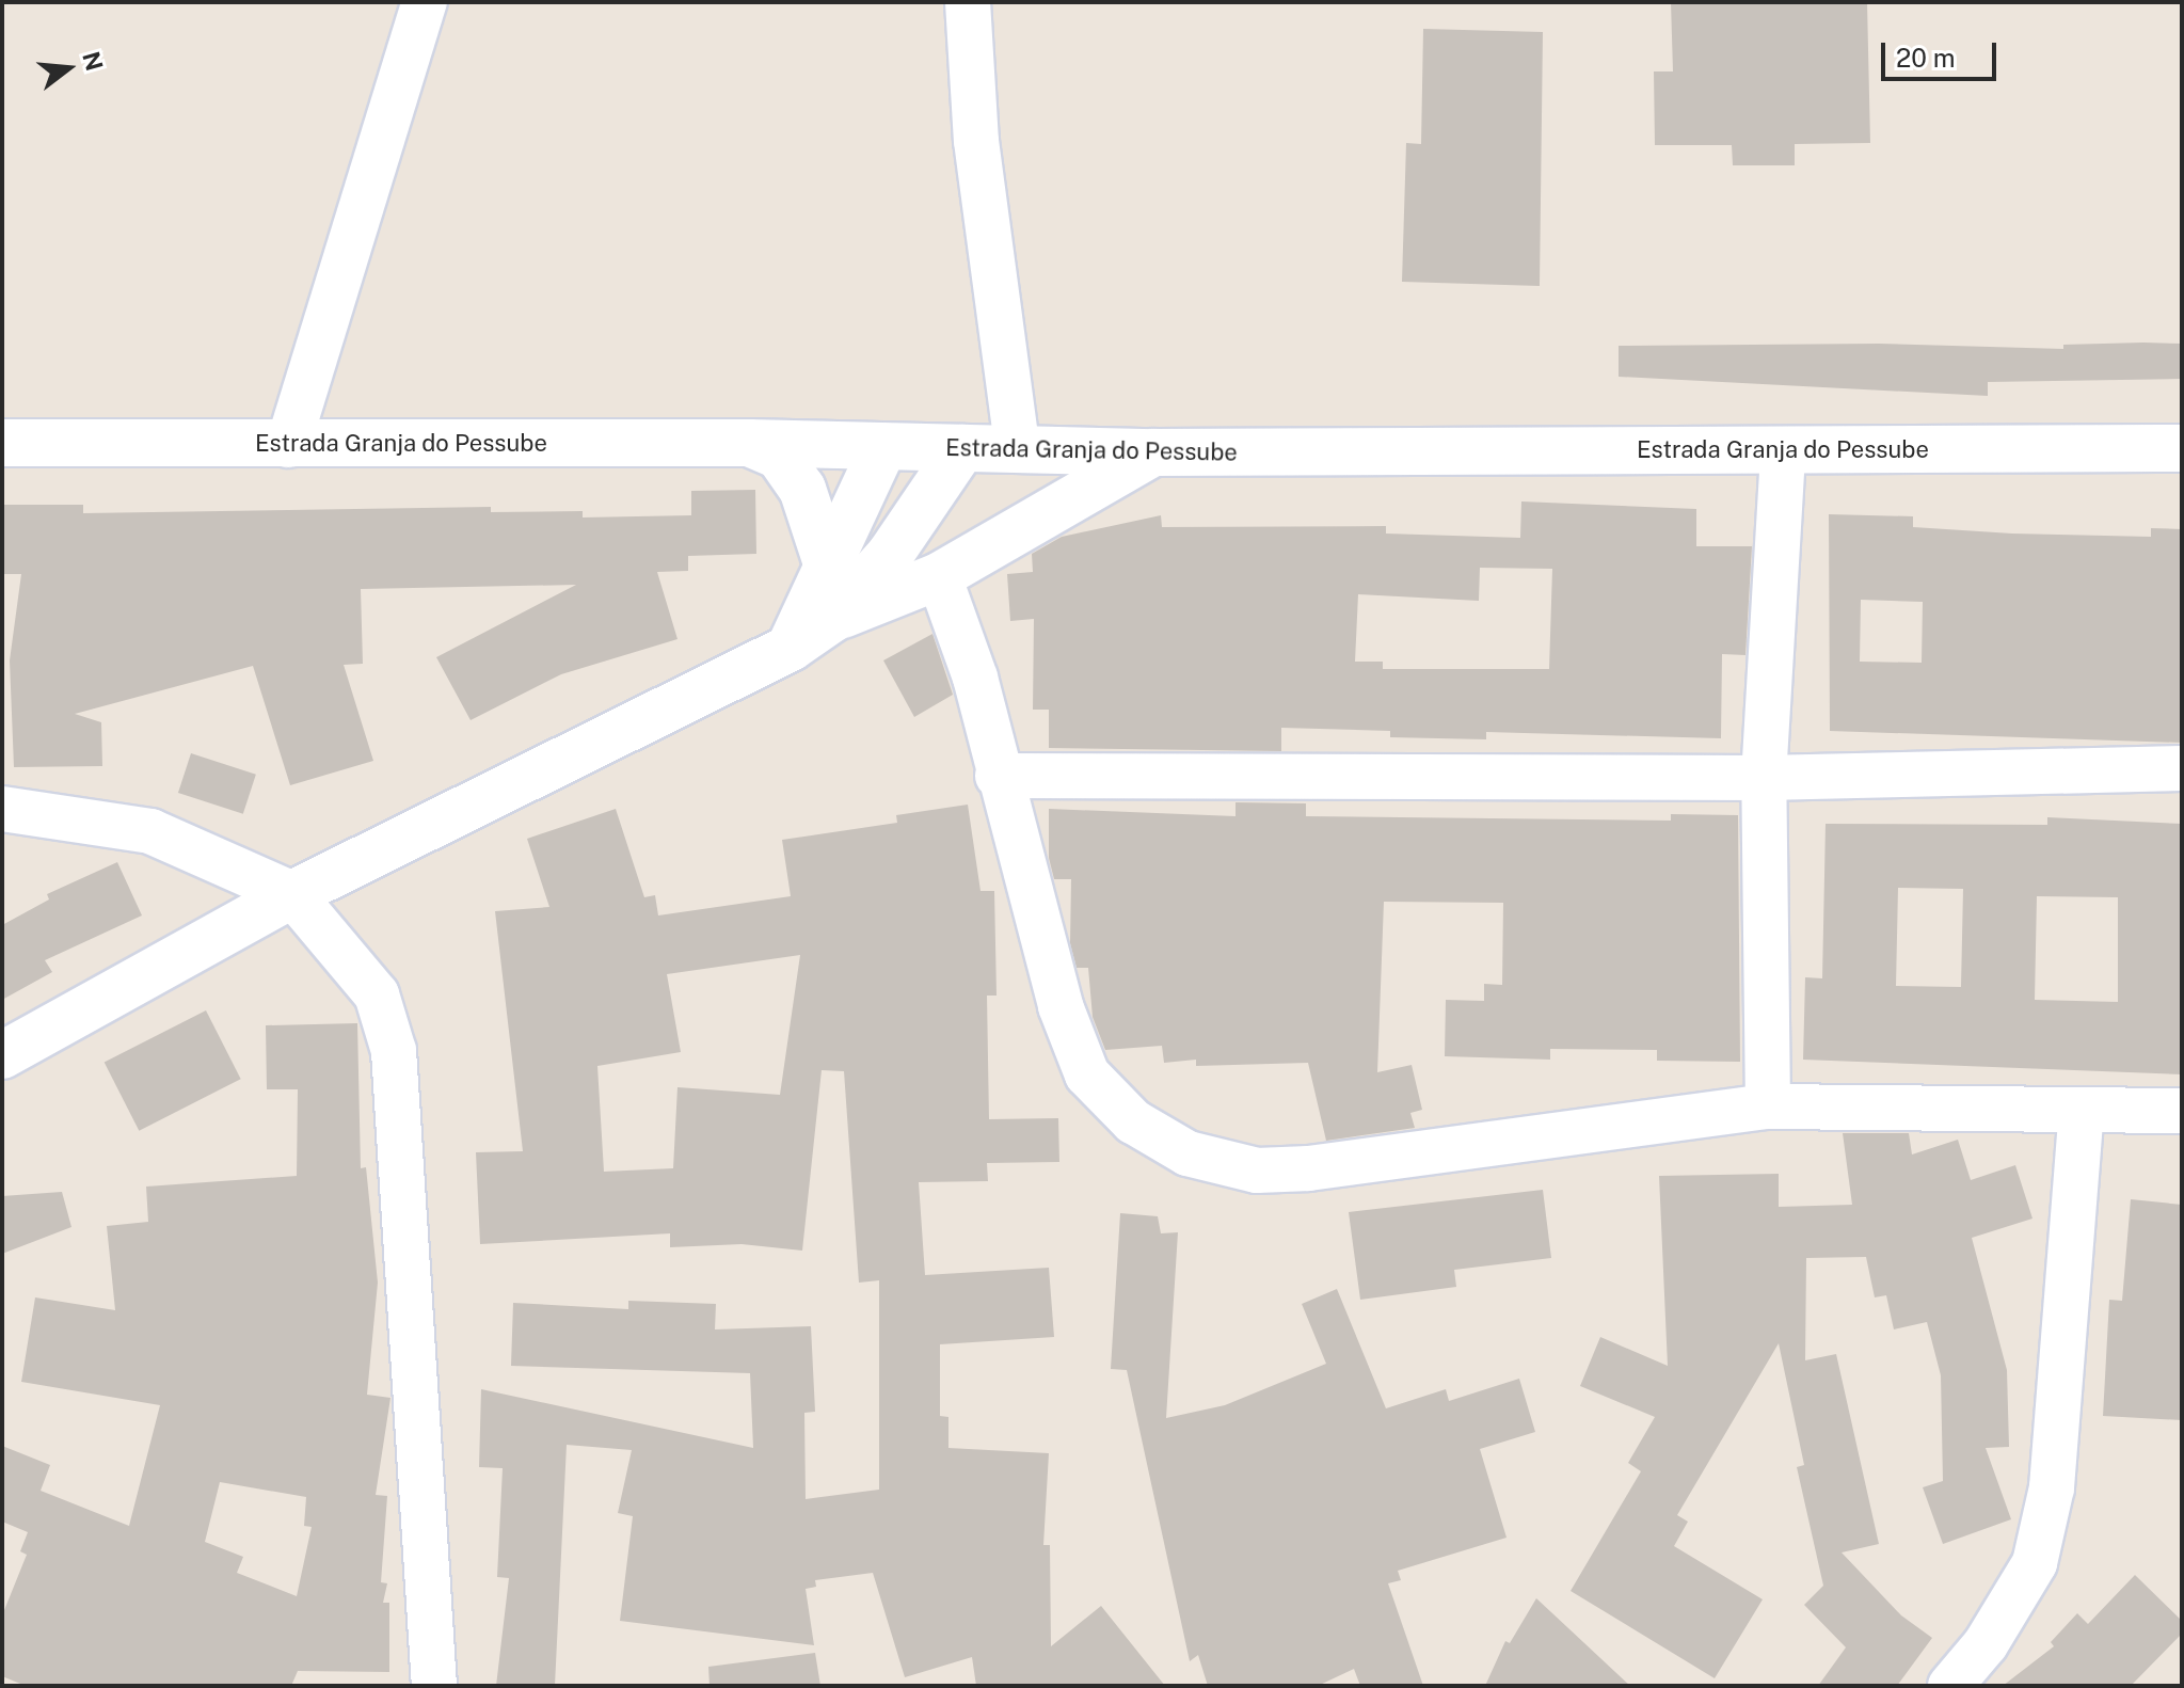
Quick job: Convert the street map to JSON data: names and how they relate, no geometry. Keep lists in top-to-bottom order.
{
  "streets": {
    "main road": ["Estrada Granja do Pessube"]
  },
  "scale_bar": "20 m",
  "north": "right"
}
